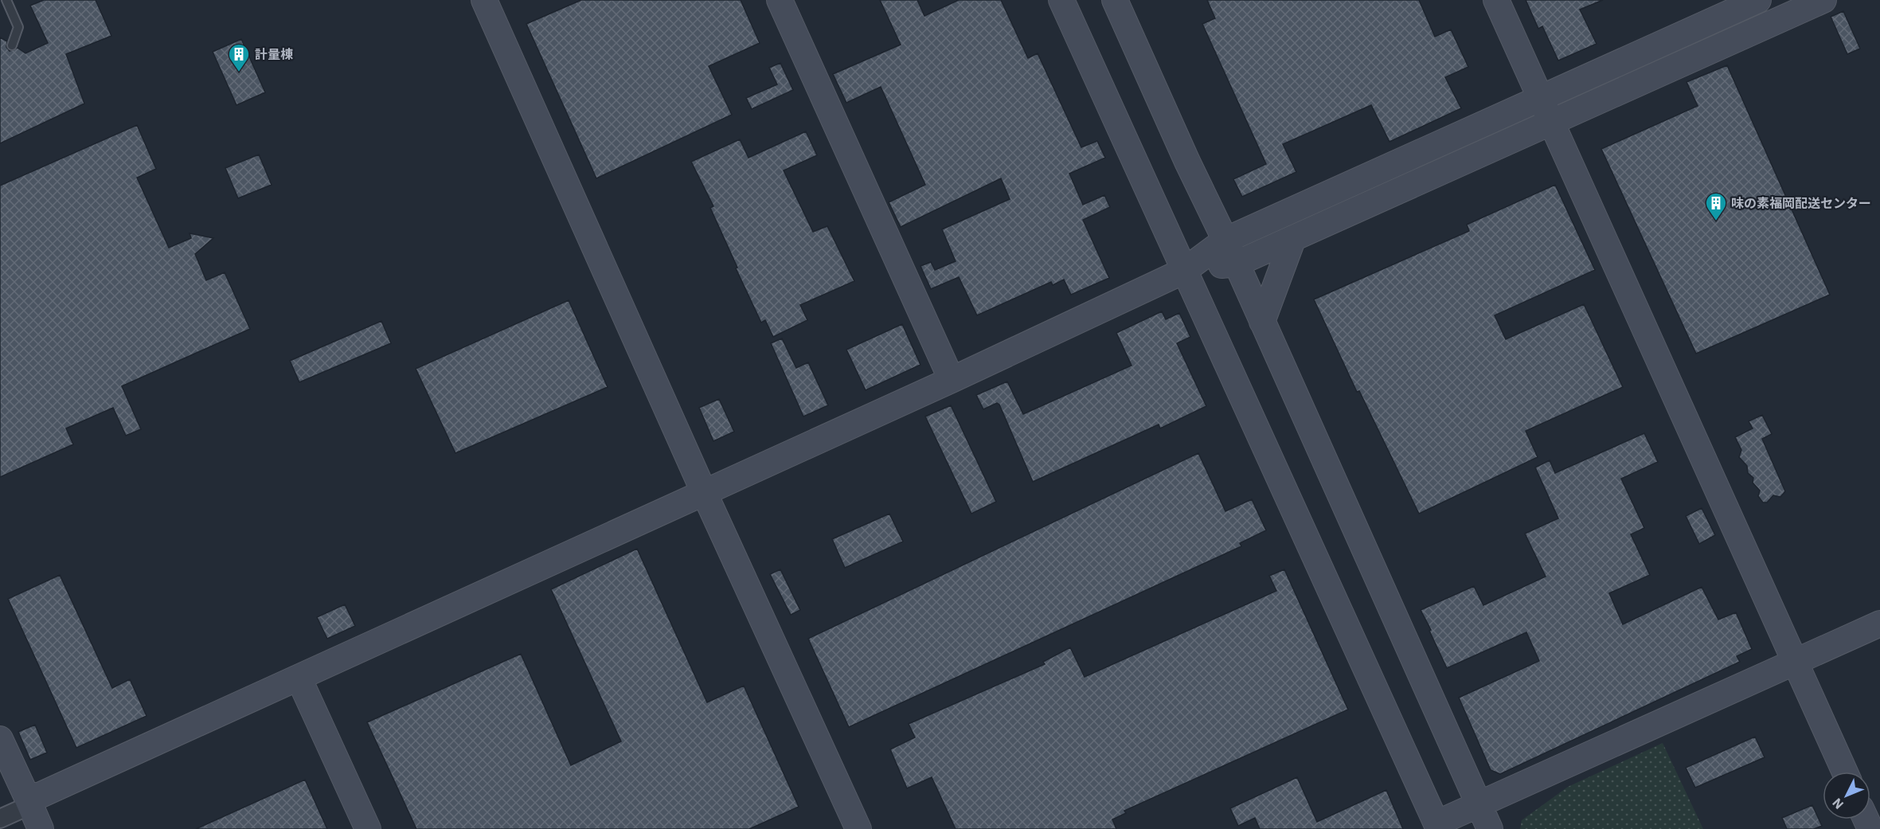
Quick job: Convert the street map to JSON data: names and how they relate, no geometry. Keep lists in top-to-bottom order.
{
  "places": {
    "building": ["計量棟", "味の素福岡配送センター"]
  },
  "north": "bottom left"
}
